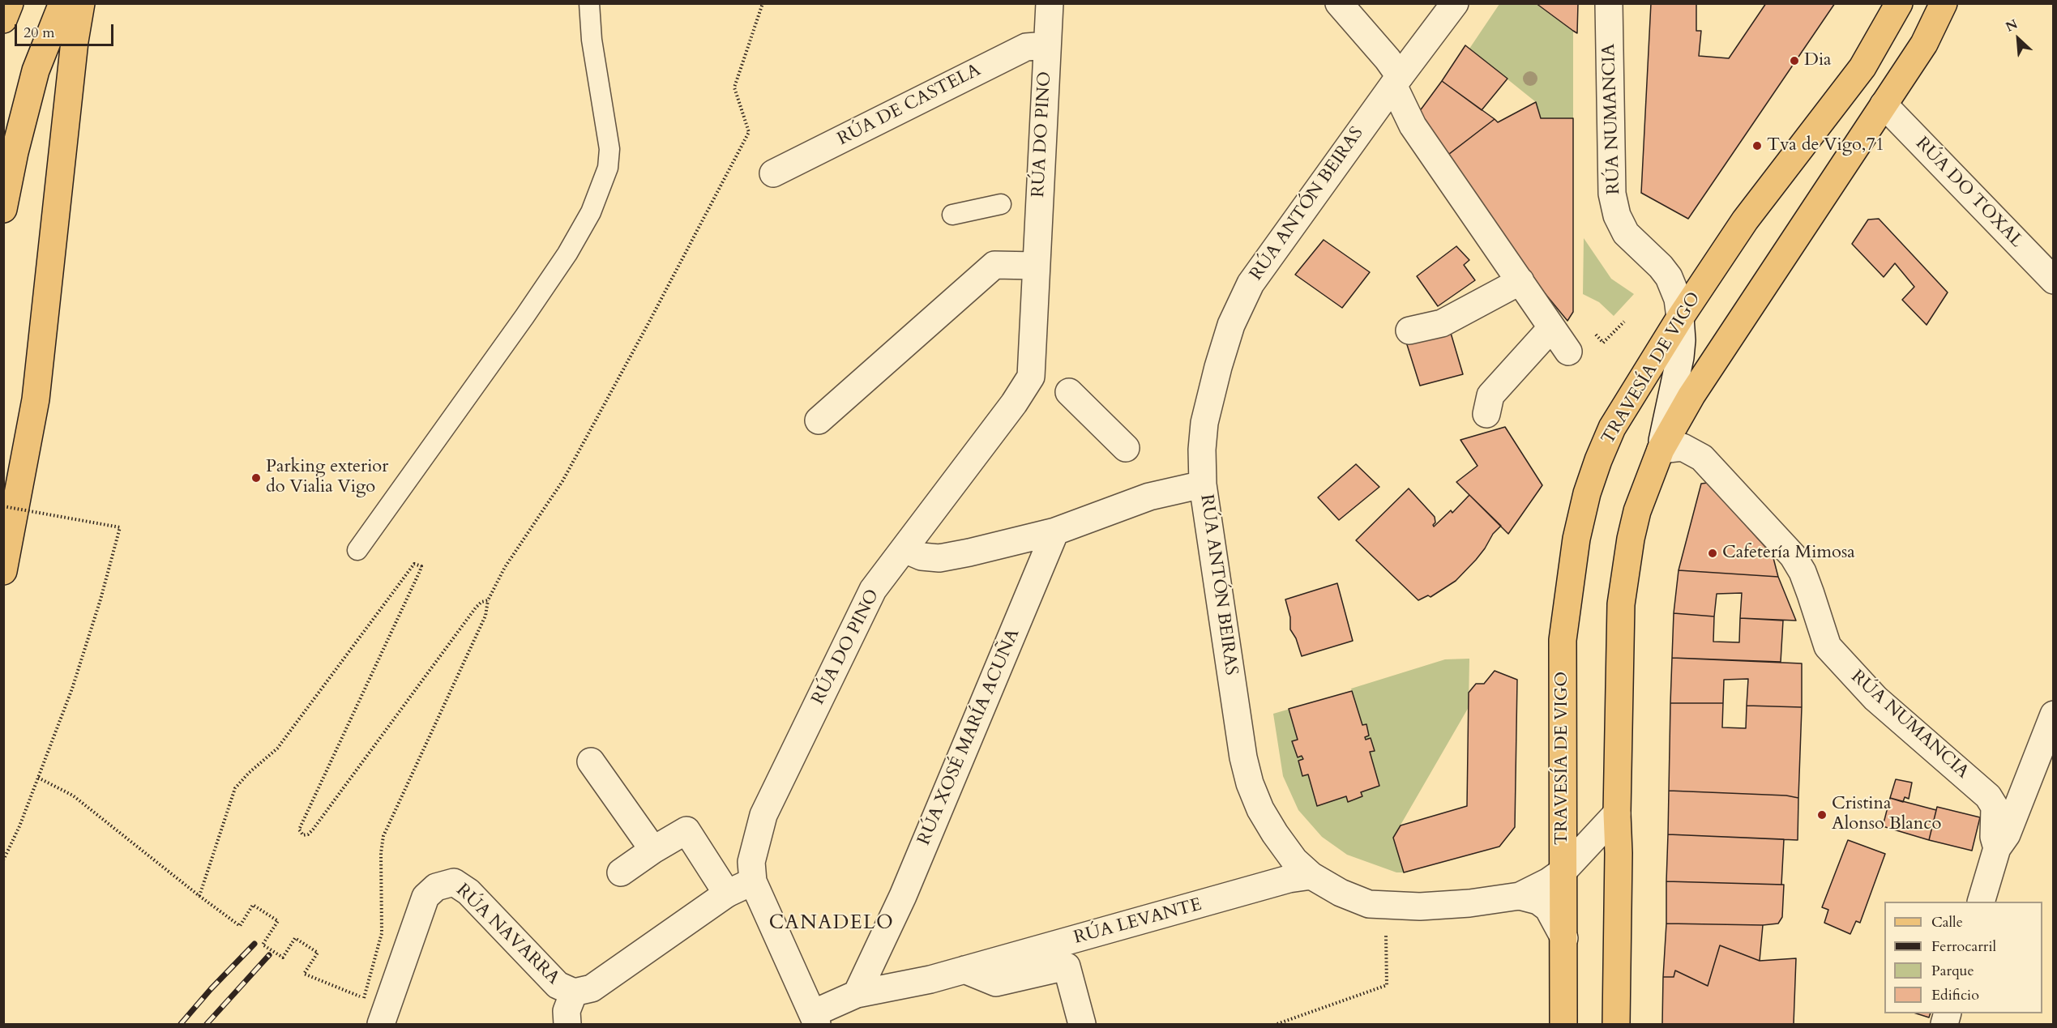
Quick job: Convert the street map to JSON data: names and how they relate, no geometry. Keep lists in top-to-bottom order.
{
  "streets": {
    "main road": ["TRAVESÍA DE VIGO"],
    "street": [
      "RÚA DE CASTELA",
      "RÚA NUMANCIA",
      "RÚA DO PINO",
      "RÚA DO TOXAL",
      "RÚA ANTÓN BEIRAS",
      "RÚA XOSÉ MARÍA ACUÑA",
      "RÚA LEVANTE",
      "RÚA NAVARRA"
    ]
  },
  "crossings": [
    ["RÚA DE CASTELA", "RÚA DO PINO"],
    ["RÚA NUMANCIA", "TRAVESÍA DE VIGO"],
    ["RÚA DO PINO", "RÚA LEVANTE"],
    ["RÚA DO PINO", "RÚA NAVARRA"],
    ["RÚA ANTÓN BEIRAS", "TRAVESÍA DE VIGO"],
    ["RÚA ANTÓN BEIRAS", "RÚA LEVANTE"],
    ["RÚA XOSÉ MARÍA ACUÑA", "RÚA LEVANTE"]
  ],
  "districts": ["CANADELO"],
  "places": [
    "Dia",
    "Tva de Vigo,71",
    "Parking exterior do Vialia Vigo",
    "Cafetería Mimosa",
    "Cristina Alonso Blanco"
  ],
  "legend": [
    "Calle",
    "Ferrocarril",
    "Parque",
    "Edificio"
  ],
  "scale_bar": "20 m",
  "north": "top left"
}
